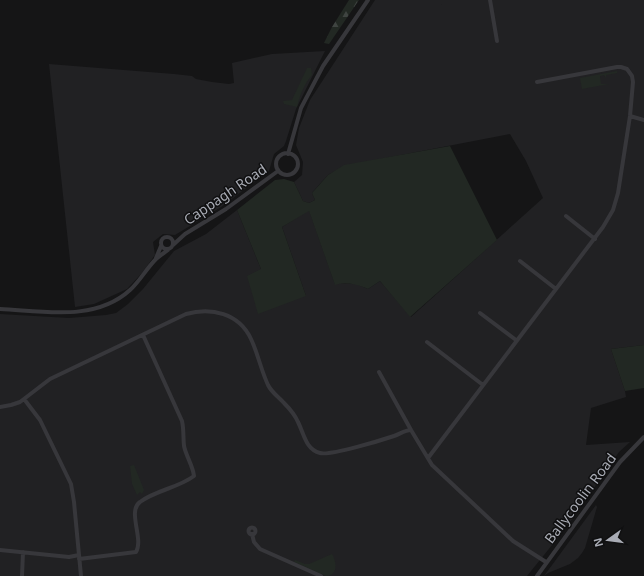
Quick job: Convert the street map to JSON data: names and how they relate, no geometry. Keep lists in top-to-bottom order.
{
  "streets": {
    "street": ["Cappagh Road", "Ballycoolin Road"]
  },
  "north": "left"
}
